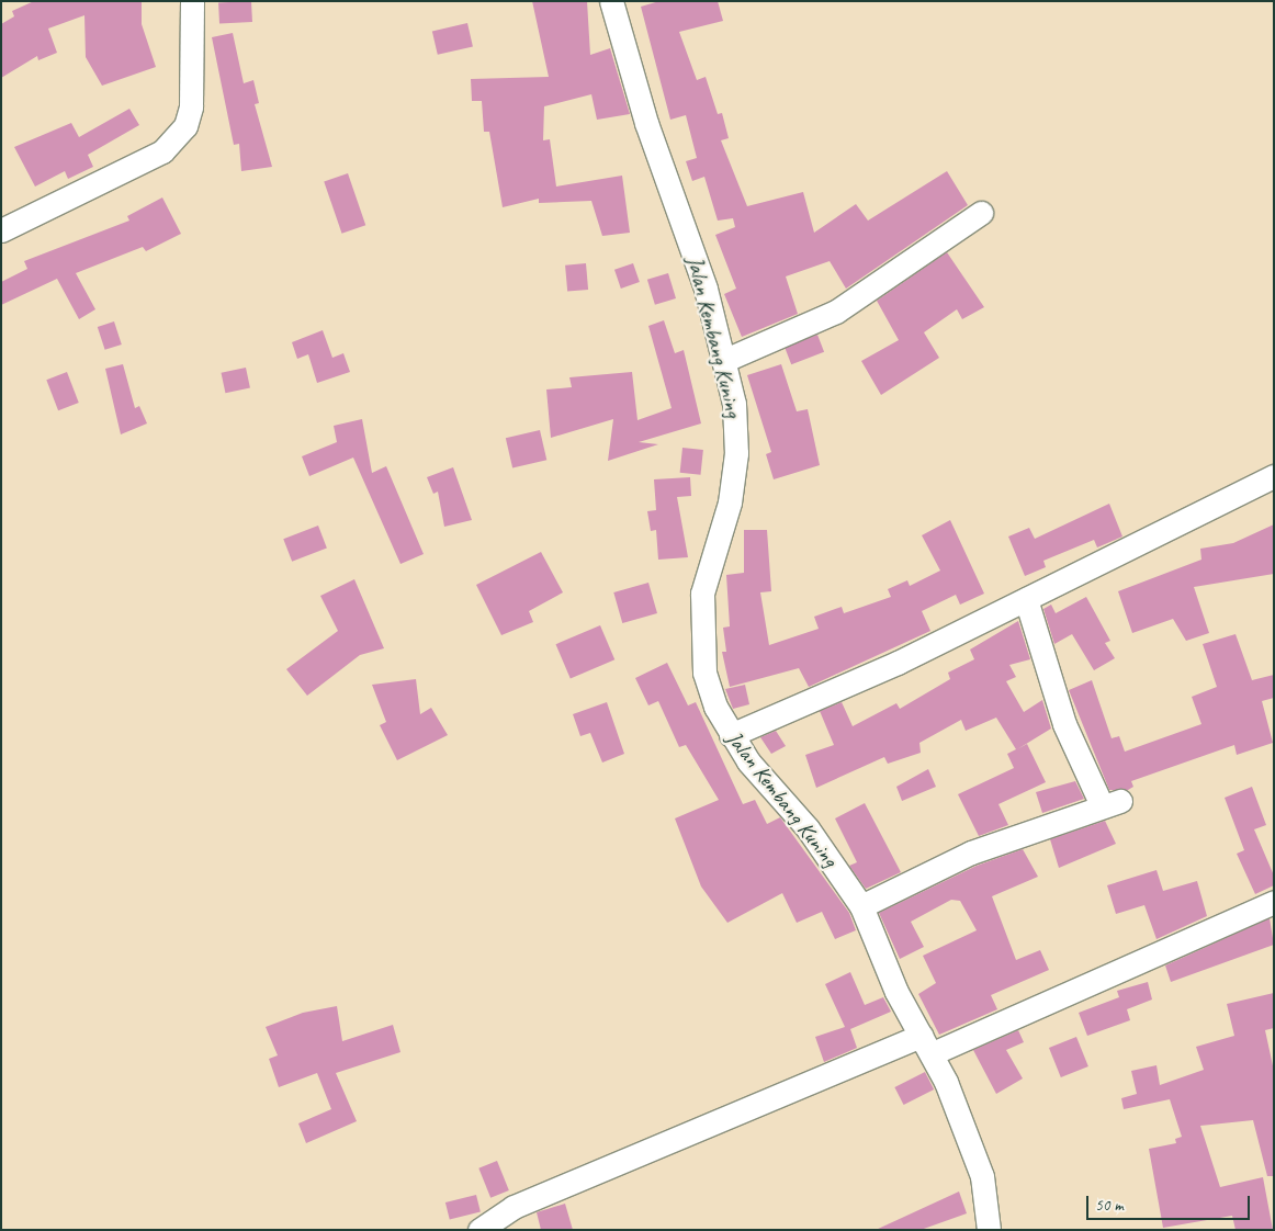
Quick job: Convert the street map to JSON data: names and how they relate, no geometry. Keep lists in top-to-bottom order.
{
  "streets": {
    "street": ["Jalan Kembang Kuning"]
  },
  "scale_bar": "50 m"
}
